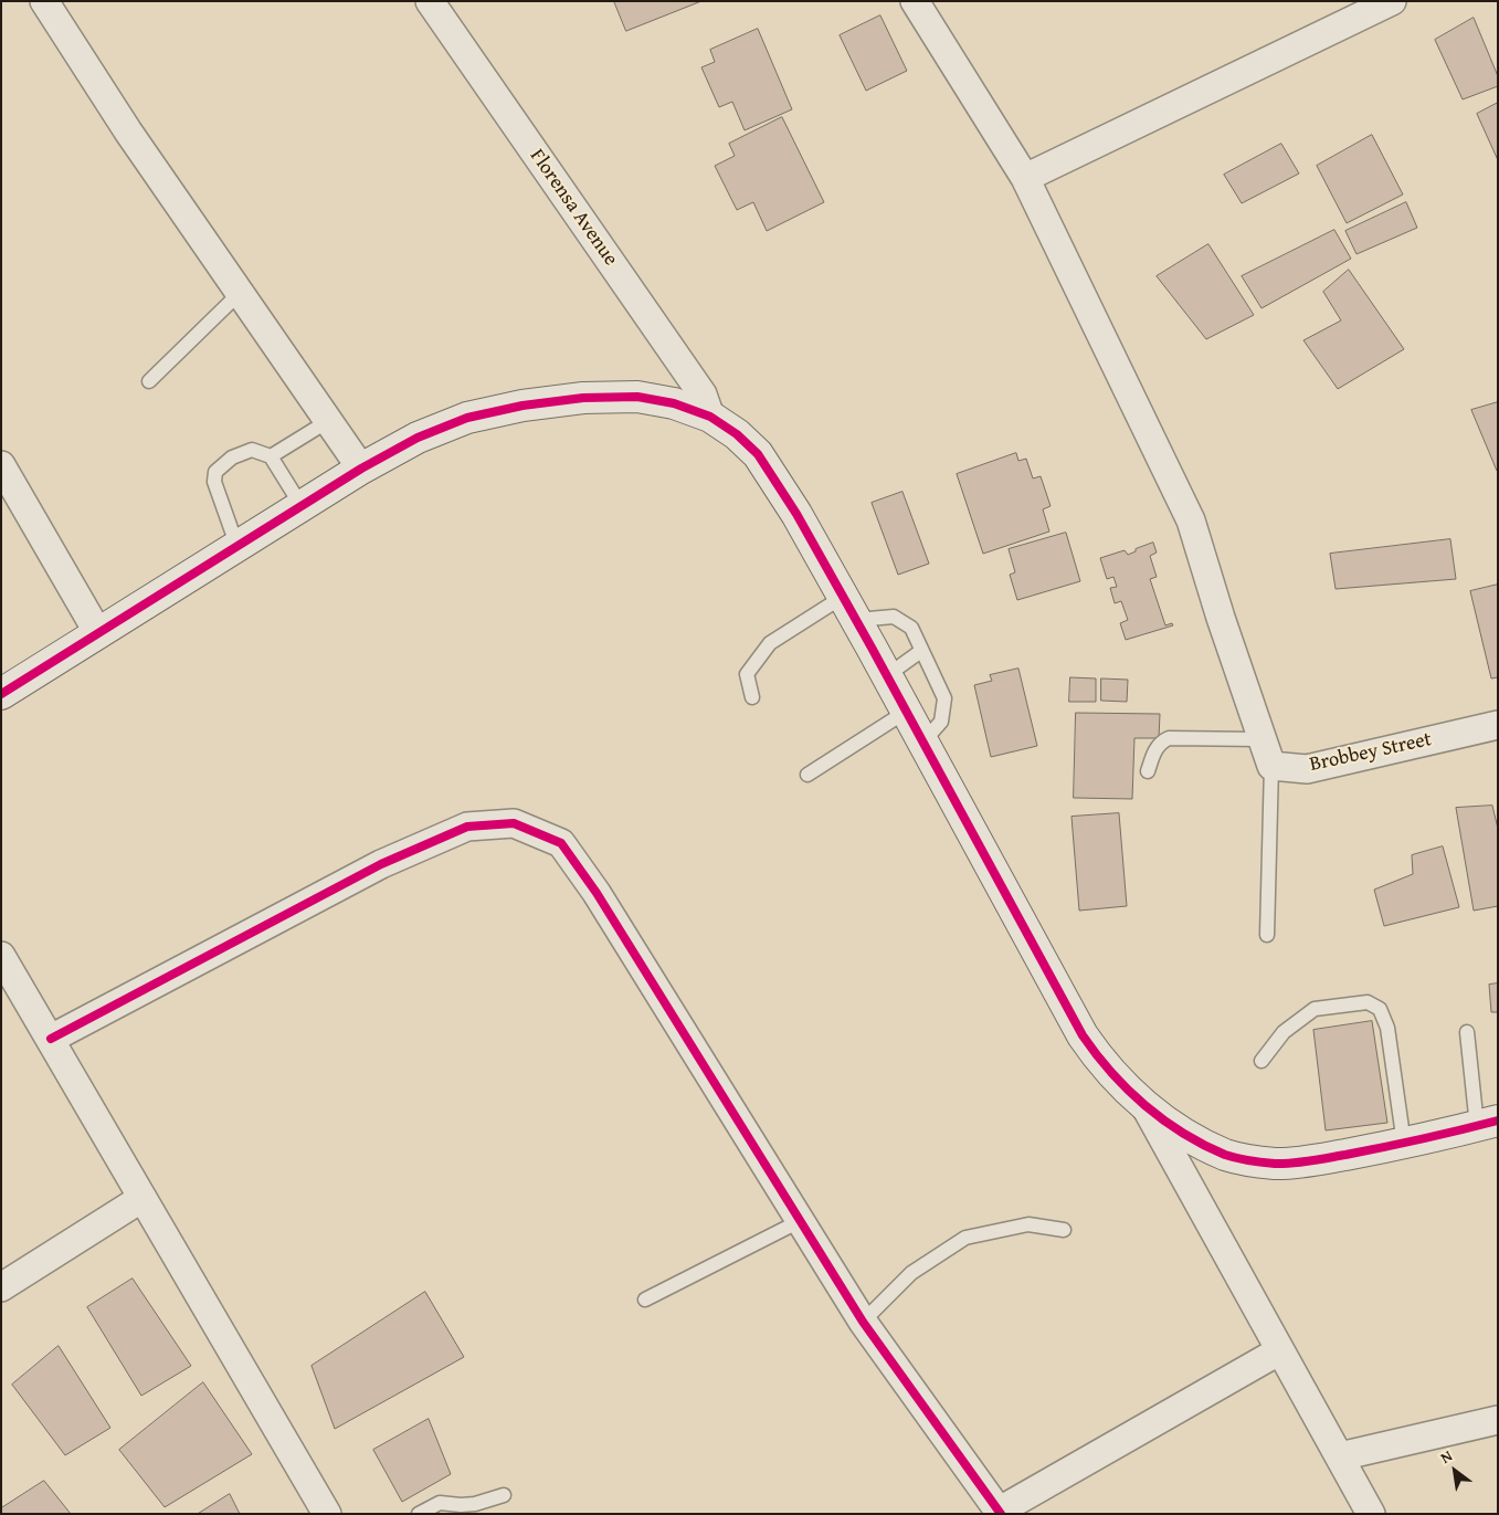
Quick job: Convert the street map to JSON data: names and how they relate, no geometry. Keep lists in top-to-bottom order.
{
  "streets": {
    "street": ["Florensa Avenue", "Brobbey Street"]
  },
  "north": "top left"
}
